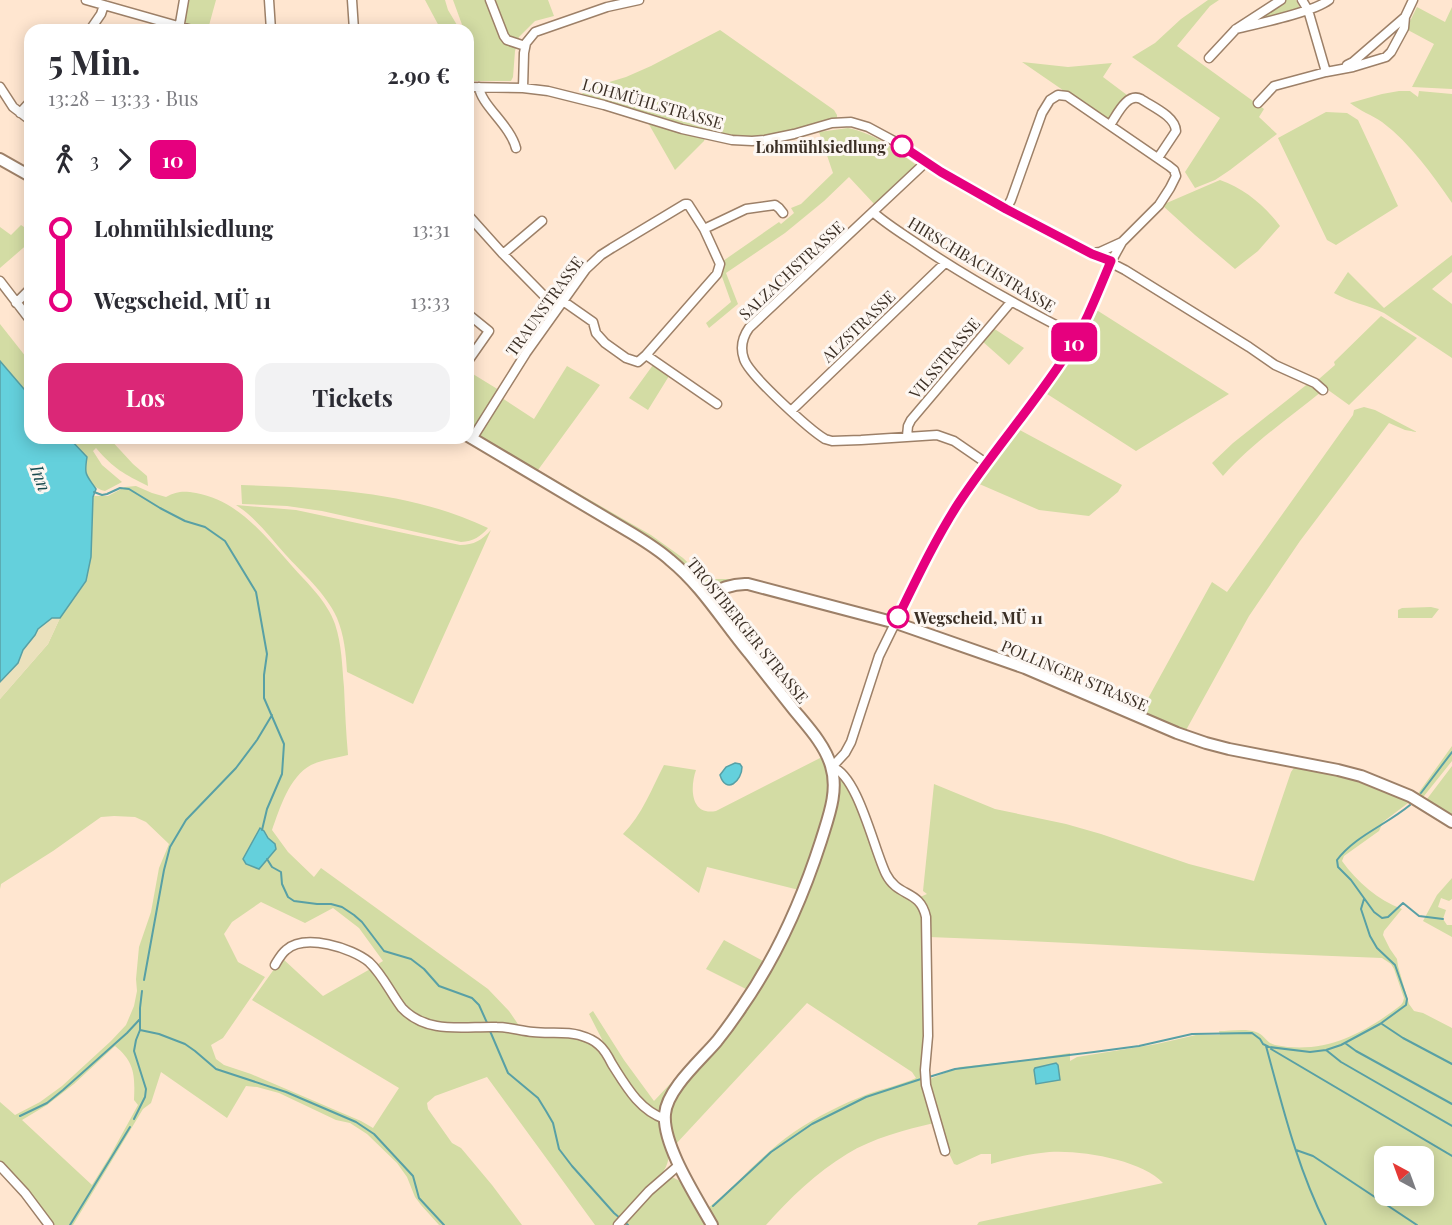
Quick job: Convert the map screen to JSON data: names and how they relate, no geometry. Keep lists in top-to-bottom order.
{
  "streets": {
    "main road": ["TROSTBERGER STRASSE", "POLLINGER STRASSE"],
    "street": [
      "LOHMÜHLSTRASSE",
      "HIRSCHBACHSTRASSE",
      "SALZACHSTRASSE",
      "TRAUNSTRASSE",
      "ALZSTRASSE",
      "VILSSTRASSE"
    ]
  },
  "crossings": [
    ["LOHMÜHLSTRASSE", "SALZACHSTRASSE"],
    ["HIRSCHBACHSTRASSE", "SALZACHSTRASSE"],
    ["HIRSCHBACHSTRASSE", "ALZSTRASSE"],
    ["HIRSCHBACHSTRASSE", "VILSSTRASSE"],
    ["SALZACHSTRASSE", "ALZSTRASSE"],
    ["SALZACHSTRASSE", "VILSSTRASSE"],
    ["TROSTBERGER STRASSE", "POLLINGER STRASSE"]
  ],
  "water": ["Inn"],
  "places": ["Lohmühlsiedlung", "Wegscheid, MÜ 11"],
  "lines": ["bus line 10"],
  "north": "top left",
  "page": {
    "on_map": "10",
    "heading": ["5 Min.", "13:28 – 13:33 · Bus", "2.90 €"],
    "legs": ["3", "10"],
    "list": [
      {
        "name": "Lohmühlsiedlung",
        "value": "13:31"
      },
      {
        "name": "Wegscheid, MÜ 11",
        "value": "13:33"
      }
    ],
    "buttons": ["Los", "Tickets"]
  }
}
